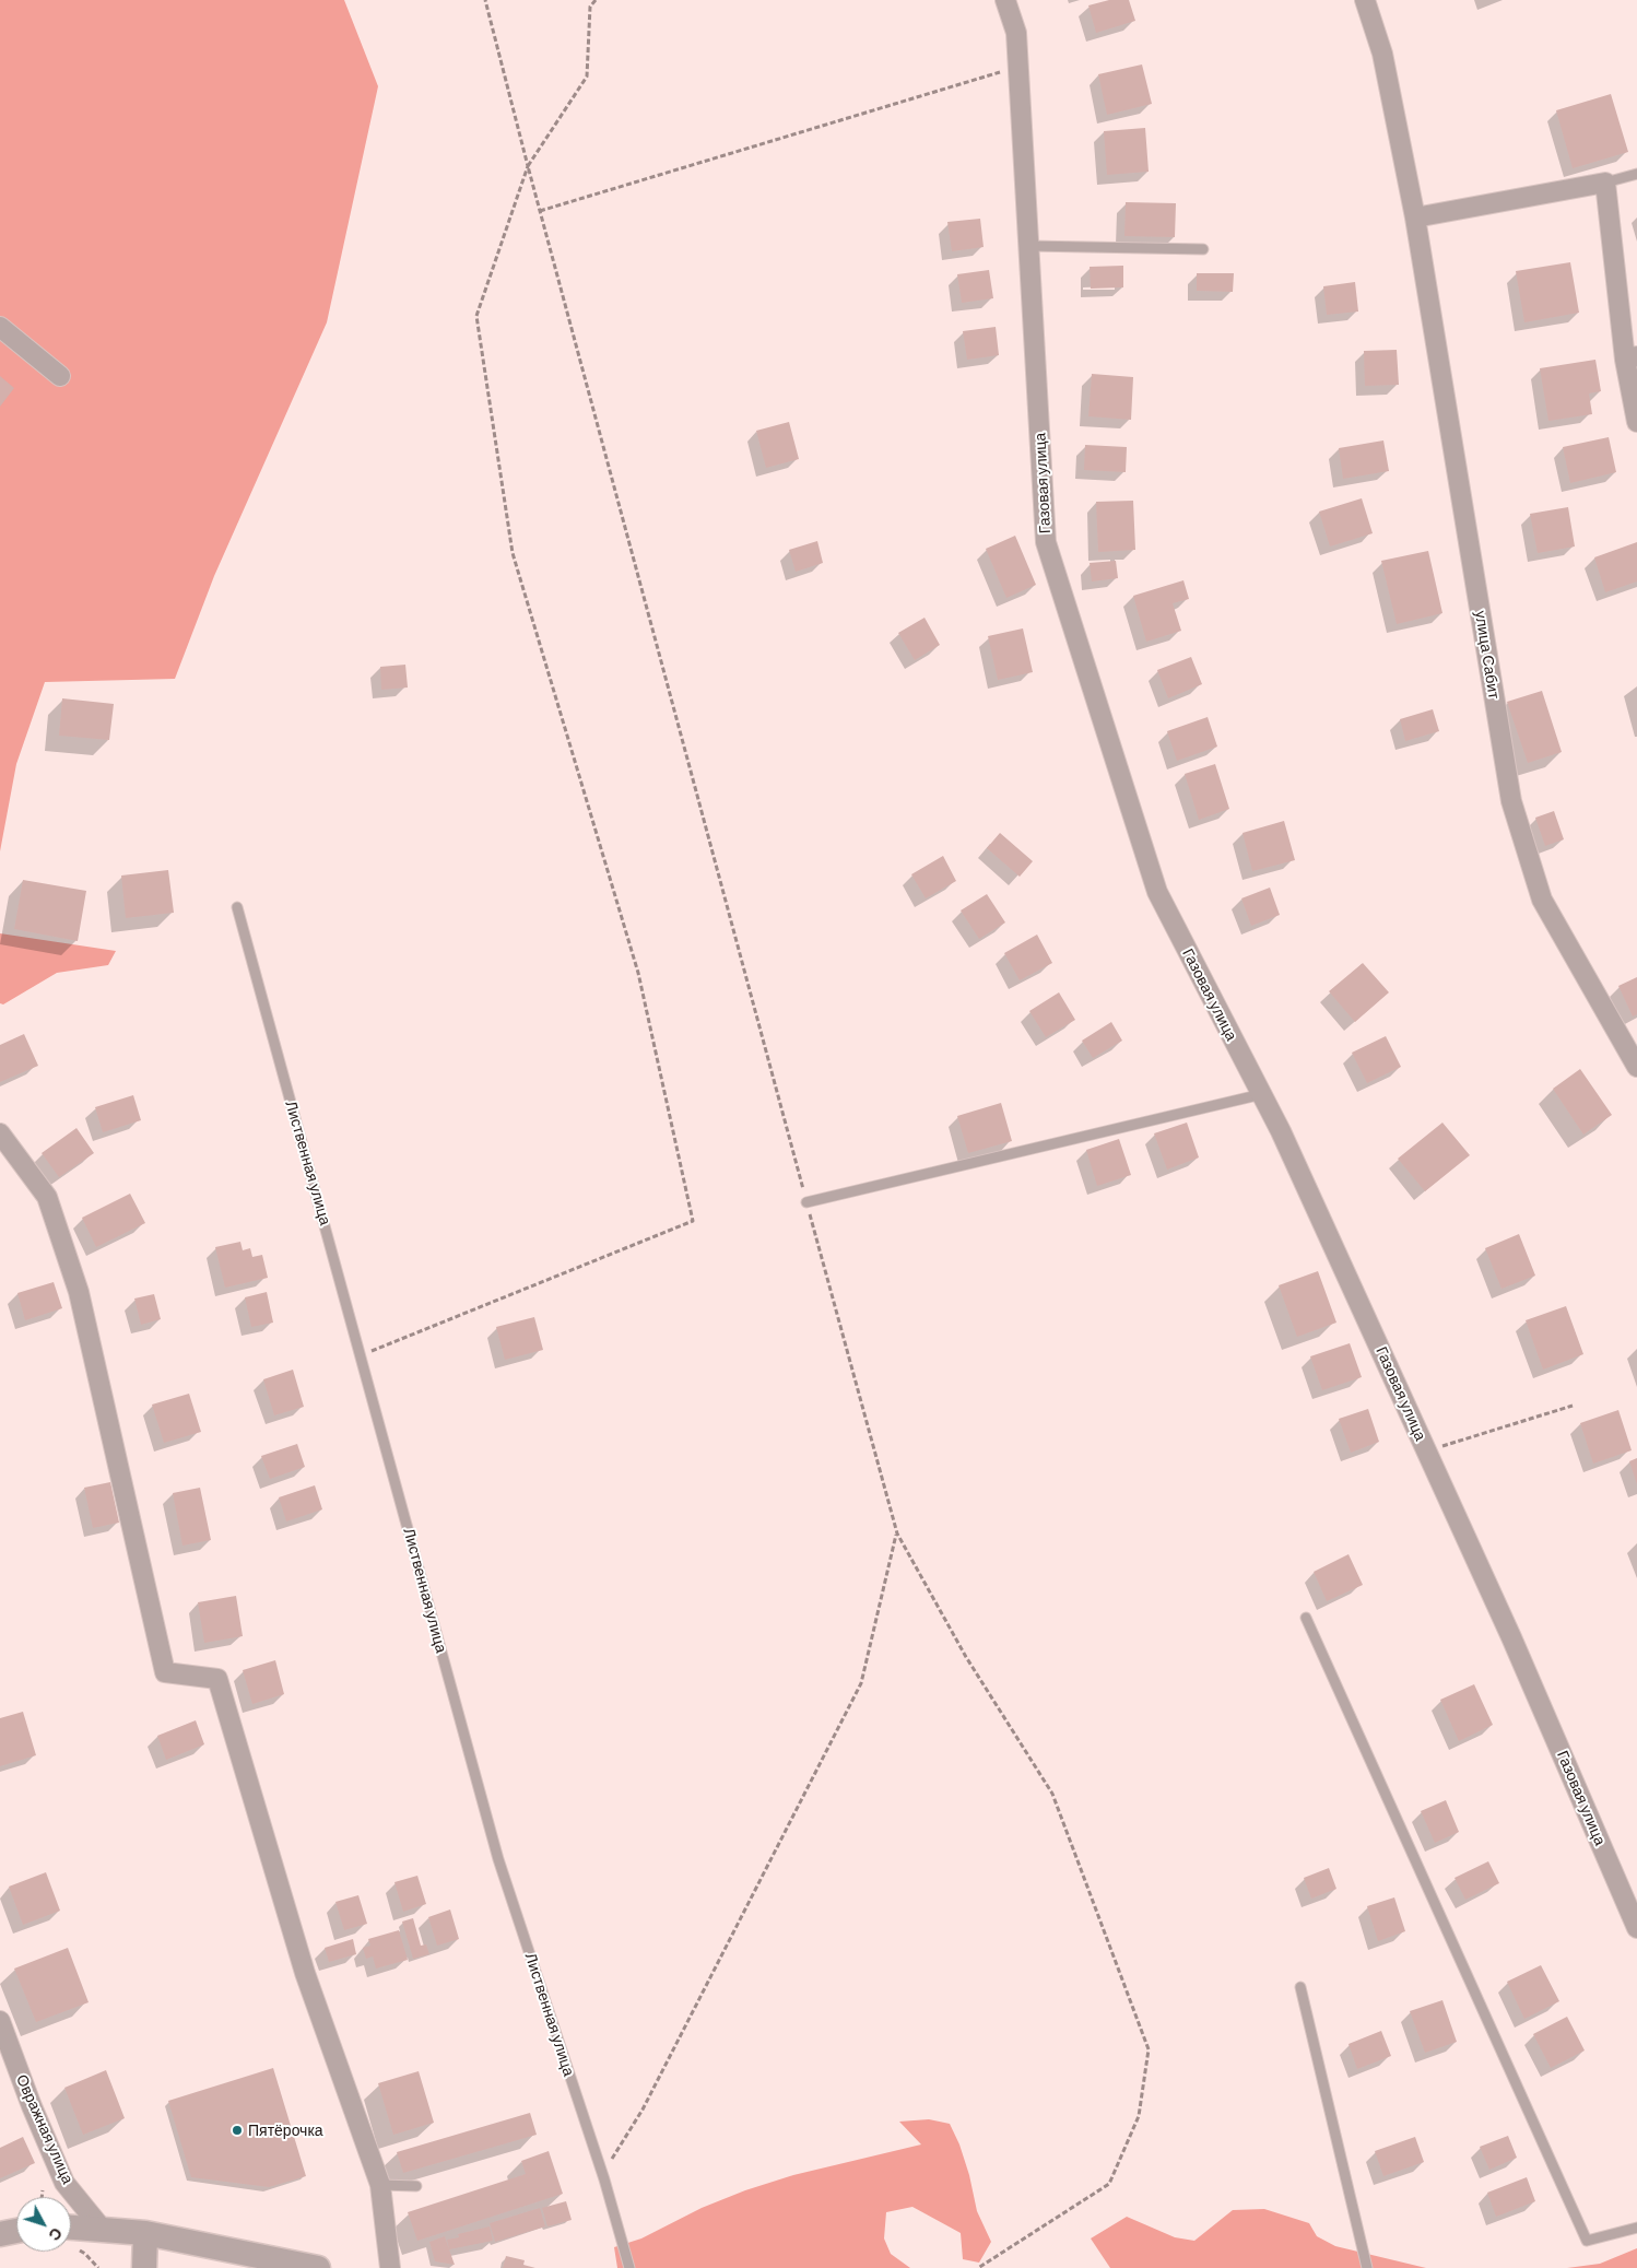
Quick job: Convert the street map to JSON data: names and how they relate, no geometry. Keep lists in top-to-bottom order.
{
  "streets": {
    "street": ["Газовая улица", "улица Сабит", "Овражная улица"],
    "lane": ["Лиственная улица"]
  },
  "places": ["Пятёрочка"],
  "north": "bottom right"
}
